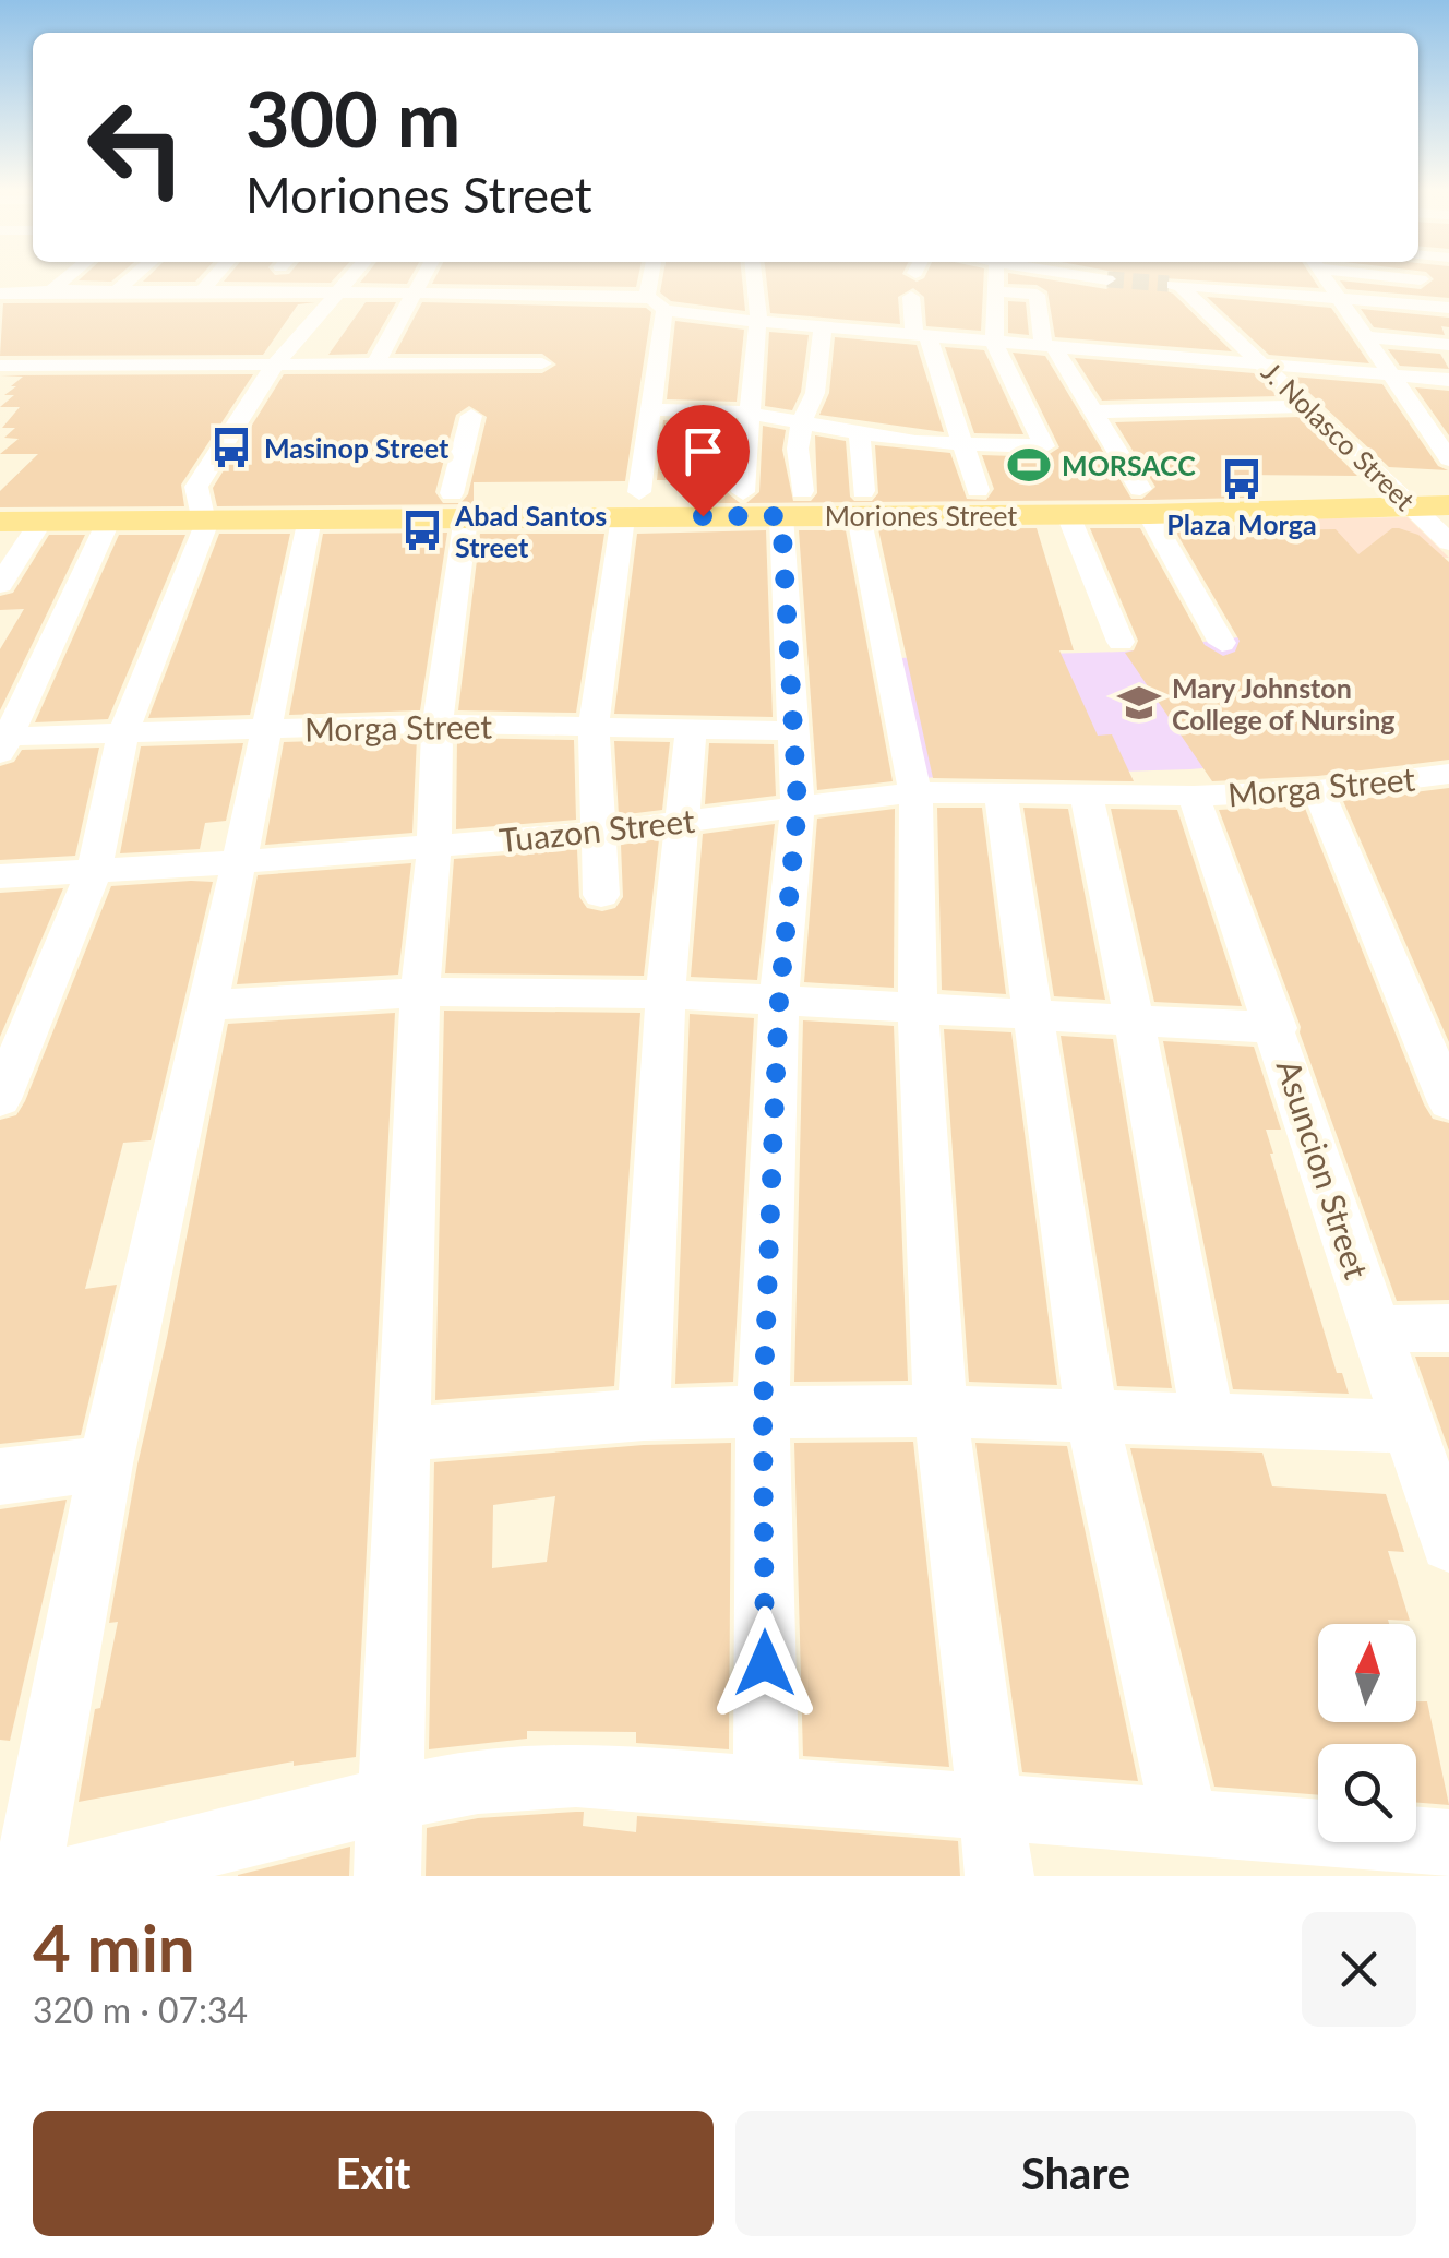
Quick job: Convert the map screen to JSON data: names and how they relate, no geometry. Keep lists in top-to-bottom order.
{
  "streets": {
    "main road": ["Moriones Street"],
    "street": [
      "J. Nolasco Street",
      "Morga Street",
      "Tuazon Street",
      "Asuncion Street"
    ]
  },
  "crossings": [
    ["J. Nolasco Street", "Moriones Street"],
    ["Morga Street", "Tuazon Street"],
    ["Morga Street", "Asuncion Street"],
    ["Tuazon Street", "Asuncion Street"]
  ],
  "places": {
    "bus stop": ["Masinop Street", "Plaza Morga", "Abad Santos Street"],
    "sports": ["MORSACC"],
    "school or university": ["Mary Johnston College of Nursing"]
  },
  "north": "top",
  "page": {
    "turn": ["300 m", "Moriones Street"],
    "heading": ["4 min", "320 m · 07:34"],
    "buttons": ["Exit", "Share"]
  }
}
